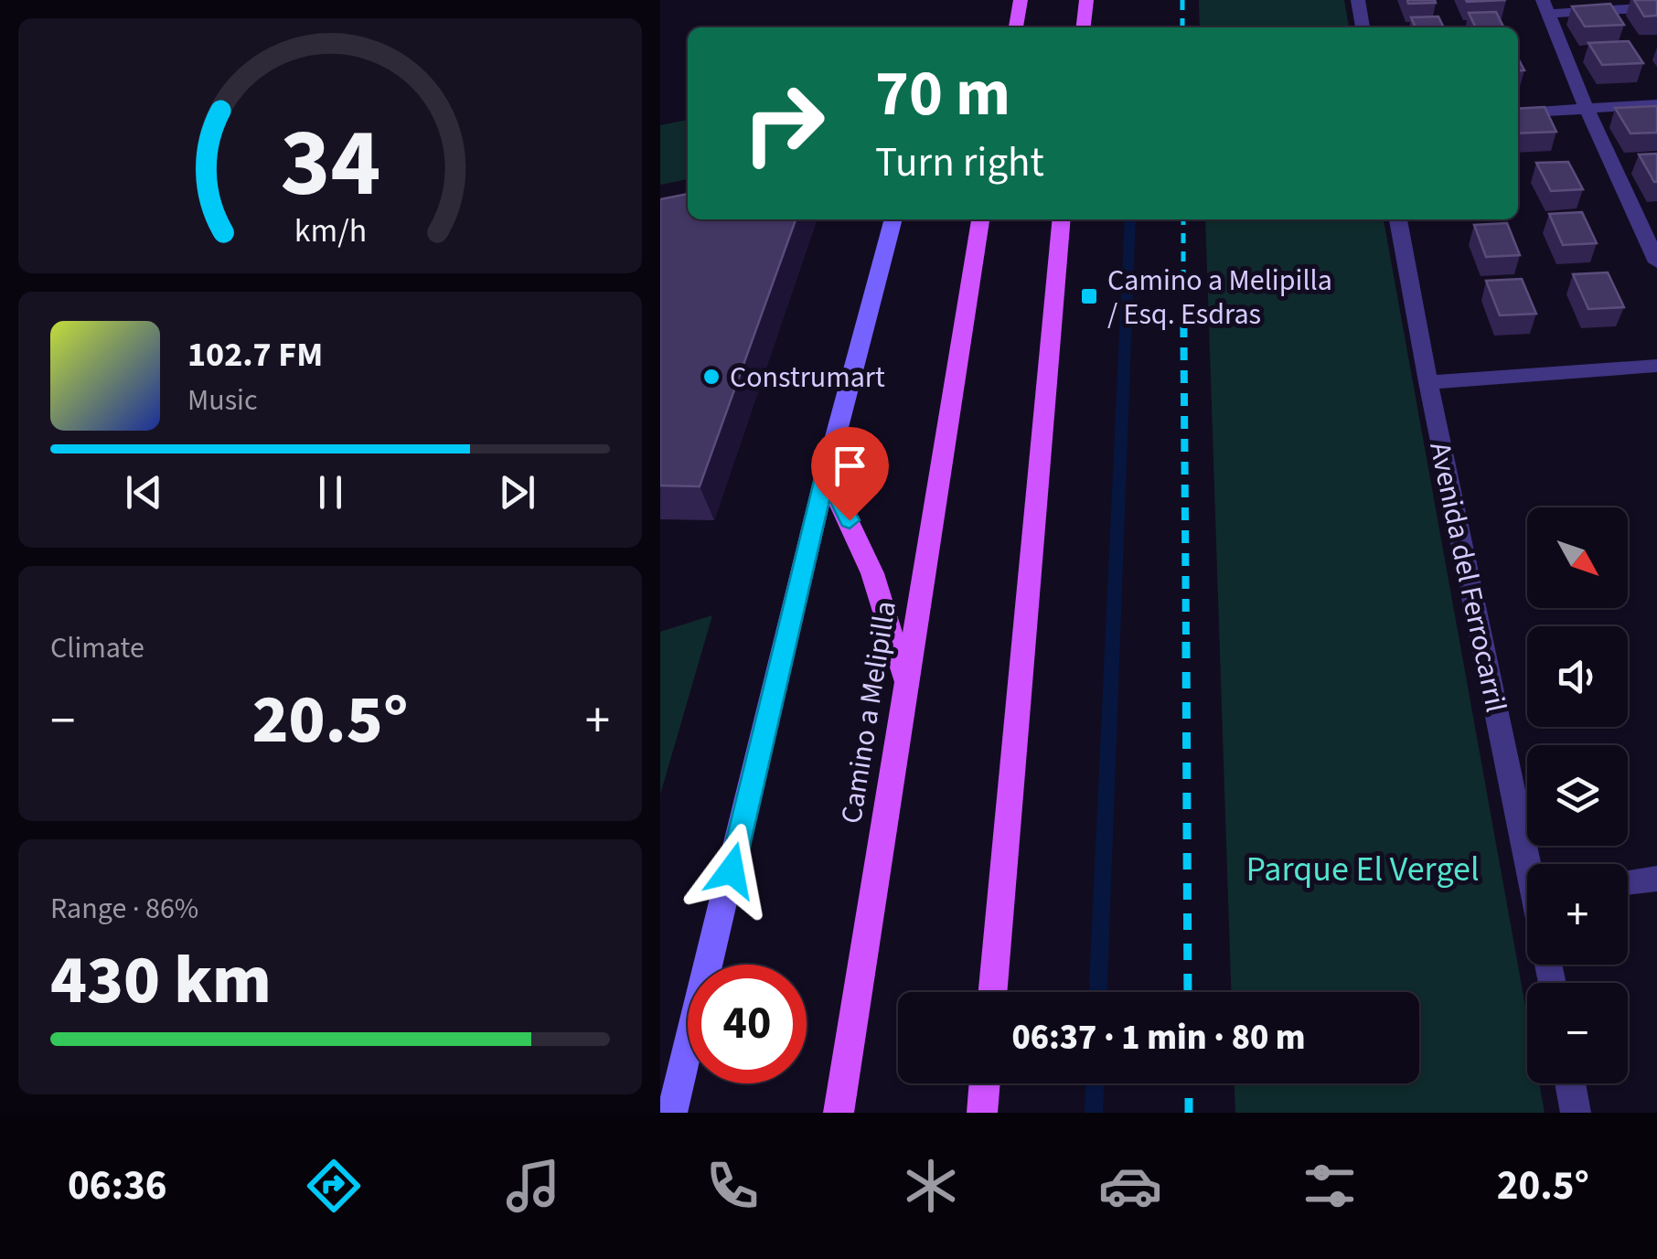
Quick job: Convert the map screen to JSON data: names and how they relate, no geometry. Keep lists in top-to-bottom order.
{
  "streets": {
    "main road": ["Camino a Melipilla"],
    "street": ["Avenida del Ferrocarril"]
  },
  "parks": ["Parque El Vergel"],
  "places": {
    "transit": ["Camino a Melipilla / Esq. Esdras"],
    "other": ["Construmart"]
  },
  "north": "bottom right",
  "page": {
    "turn": ["70 m", "Turn right"],
    "song": ["102.7 FM", "Music"],
    "map_buttons": ["+", "−"],
    "tile": [
      "Climate",
      ["Range · 86%", "430 km"]
    ],
    "heat": ["−", "20.5°", "+"],
    "limit": "40",
    "trip": "06:37 · 1 min · 80 m",
    "tabs": ["06:36", "20.5°"],
    "gauge": ["34", "km/h"]
  }
}
